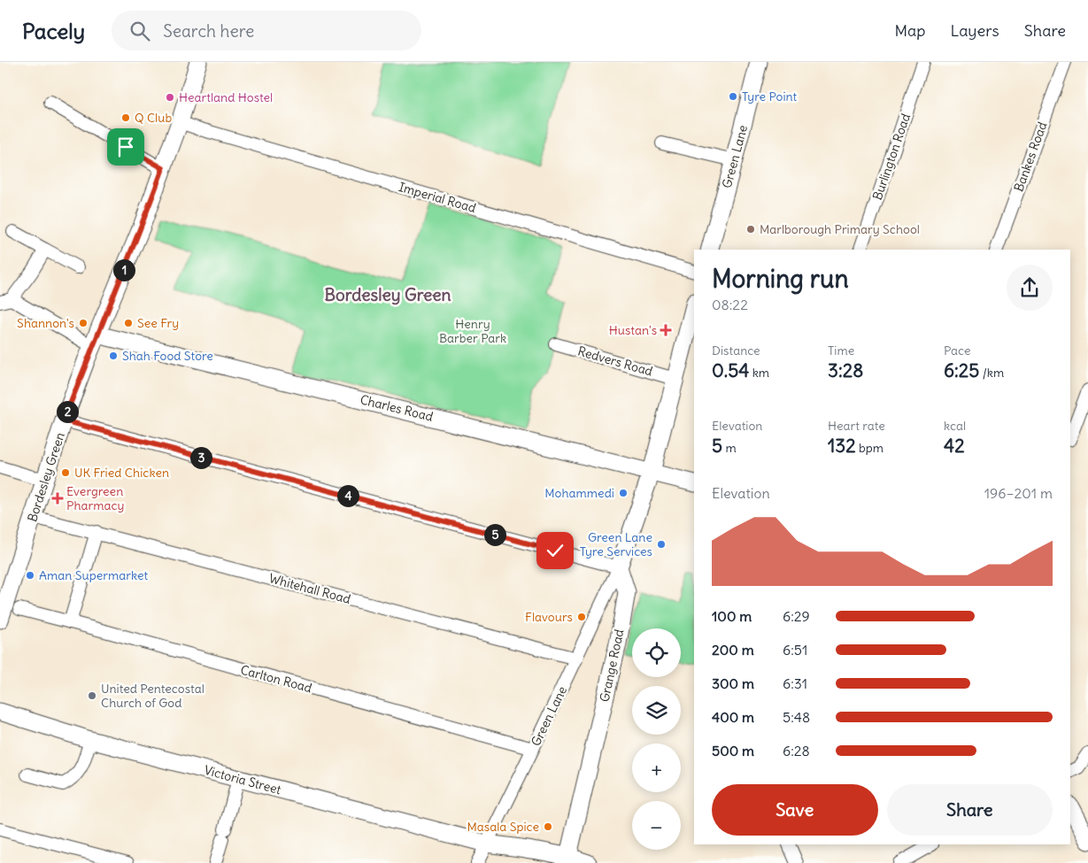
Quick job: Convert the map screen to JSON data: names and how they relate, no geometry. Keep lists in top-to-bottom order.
{
  "streets": {
    "street": [
      "Green Lane",
      "Burlington Road",
      "Bankes Road",
      "Imperial Road",
      "Redvers Road",
      "Charles Road",
      "Bordesley Green",
      "Whitehall Road",
      "Grange Road",
      "Carlton Road",
      "Victoria Street"
    ]
  },
  "crossings": [
    ["Green Lane", "Whitehall Road"],
    ["Green Lane", "Grange Road"],
    ["Green Lane", "Carlton Road"],
    ["Green Lane", "Victoria Street"],
    ["Imperial Road", "Bordesley Green"],
    ["Charles Road", "Bordesley Green"],
    ["Grange Road", "Victoria Street"]
  ],
  "districts": ["Bordesley Green"],
  "parks": ["Henry Barber Park"],
  "places": {
    "other": [
      "Tyre Point",
      "Heartland Hostel",
      "Q Club",
      "Marlborough Primary School",
      "Shannon's",
      "See Fry",
      "Shah Food Store",
      "UK Fried Chicken",
      "Mohammedi",
      "Green Lane Tyre Services",
      "Aman Supermarket",
      "Flavours",
      "United Pentecostal Church of God",
      "Masala Spice"
    ],
    "health": ["Hustan's", "Evergreen Pharmacy"]
  },
  "page": {
    "header": "Pacely",
    "search": "Search here",
    "nav": ["Map", "Layers", "Share"],
    "heading": ["Morning run", "08:22"],
    "pins": [
      "1",
      "2",
      "3",
      "4",
      "5"
    ],
    "stats": [
      ["Distance", "0.54 km"],
      ["Time", "3:28"],
      ["Pace", "6:25 /km"],
      ["Elevation", "5 m"],
      ["Heart rate", "132 bpm"],
      ["kcal", "42"]
    ],
    "chart": ["Elevation", "196–201 m"],
    "list": [
      {
        "name": "100 m",
        "note": "6:29"
      },
      {
        "name": "200 m",
        "note": "6:51"
      },
      {
        "name": "300 m",
        "note": "6:31"
      },
      {
        "name": "400 m",
        "note": "5:48"
      },
      {
        "name": "500 m",
        "note": "6:28"
      }
    ],
    "map_buttons": ["+", "−"],
    "buttons": ["Save", "Share"]
  }
}
